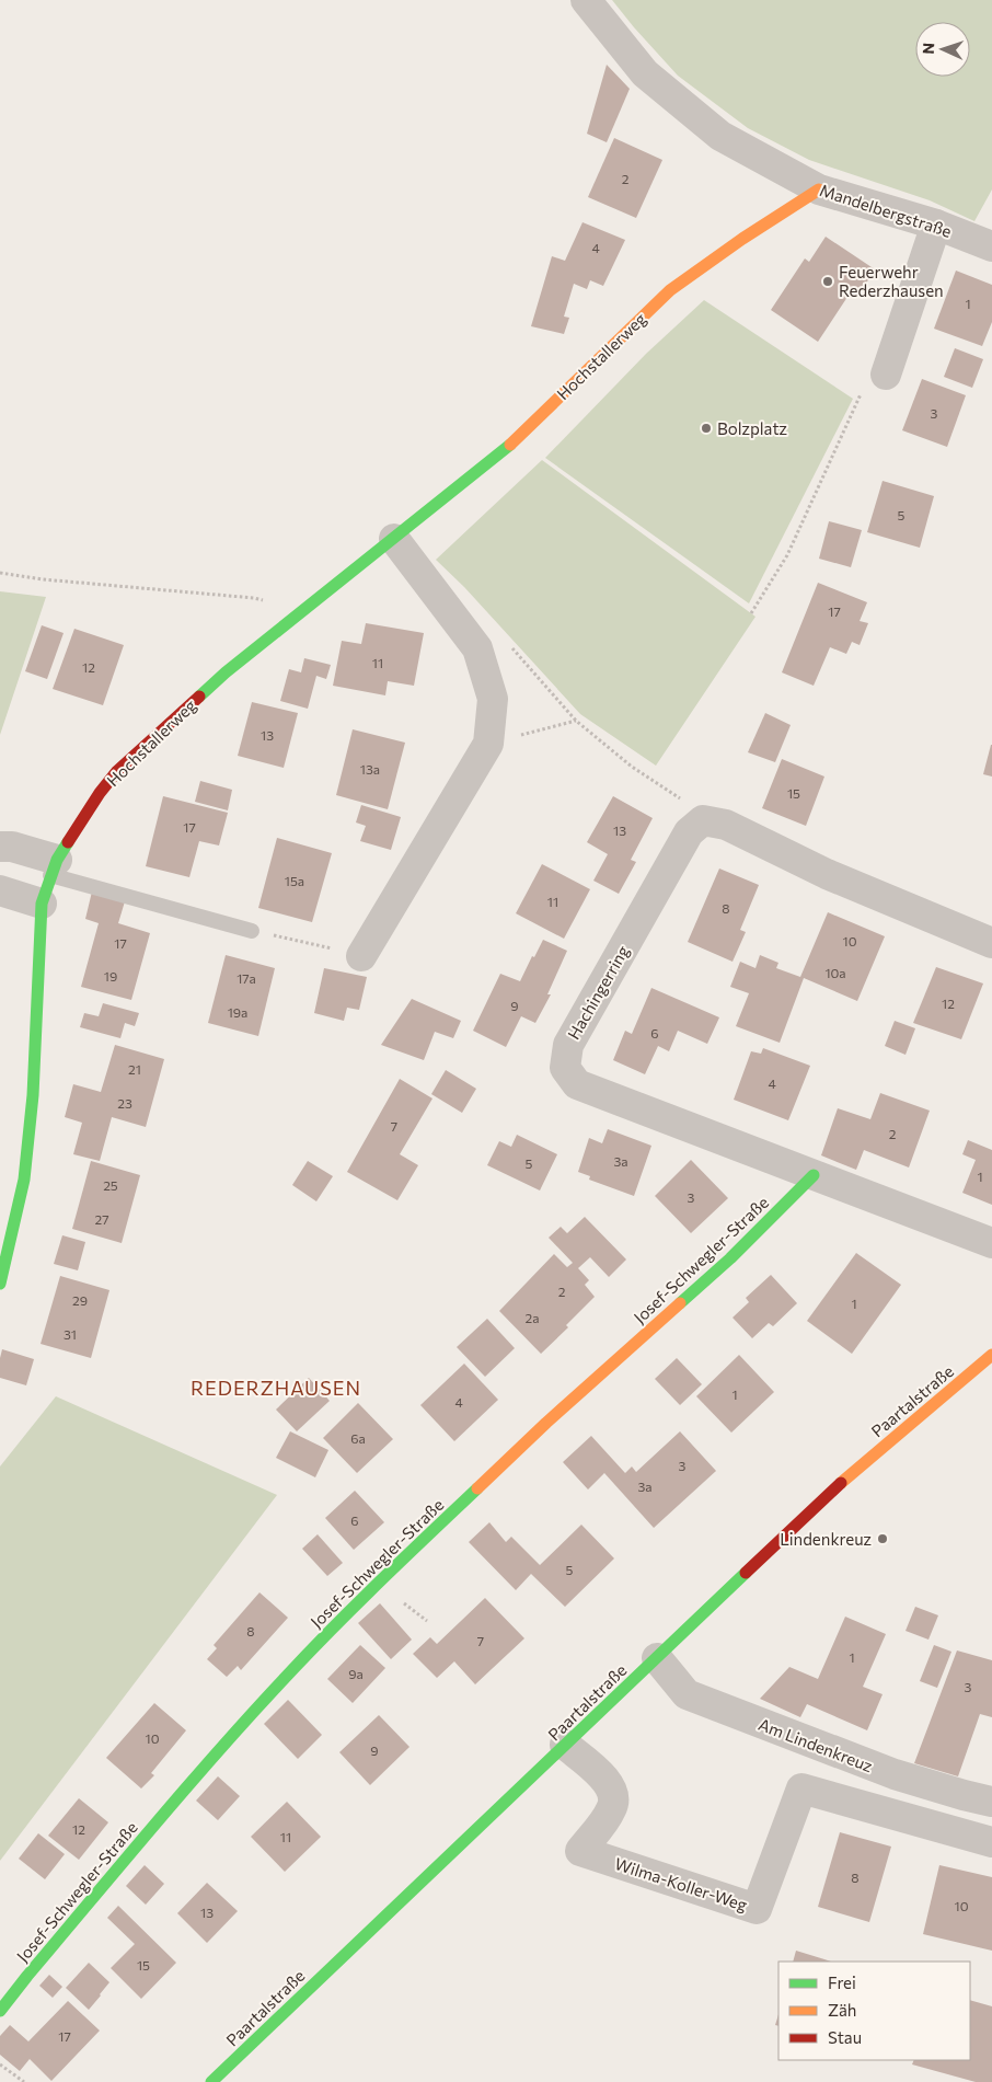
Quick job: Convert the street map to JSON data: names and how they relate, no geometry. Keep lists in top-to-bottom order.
{
  "streets": {
    "street": [
      "Mandelbergstraße",
      "Hochstallerweg",
      "Hachingerring",
      "Josef-Schwegler-Straße",
      "Paartalstraße",
      "Am Lindenkreuz",
      "Wilma-Koller-Weg"
    ]
  },
  "crossings": [
    ["Mandelbergstraße", "Hochstallerweg"],
    ["Hachingerring", "Josef-Schwegler-Straße"],
    ["Paartalstraße", "Am Lindenkreuz"],
    ["Paartalstraße", "Wilma-Koller-Weg"]
  ],
  "districts": ["REDERZHAUSEN"],
  "places": ["Feuerwehr Rederzhausen", "Bolzplatz", "Lindenkreuz"],
  "house_numbers": [
    "2",
    "4",
    "1",
    "3",
    "5",
    "17",
    "11",
    "12",
    "13",
    "13a",
    "15",
    "17",
    "13",
    "15a",
    "11",
    "8",
    "10",
    "17",
    "10a",
    "19",
    "17a",
    "12",
    "9",
    "19a",
    "6",
    "21",
    "4",
    "23",
    "7",
    "2",
    "3a",
    "5",
    "1",
    "25",
    "3",
    "27",
    "2",
    "29",
    "1",
    "2a",
    "31",
    "1",
    "4",
    "6a",
    "3",
    "3a",
    "6",
    "5",
    "8",
    "7",
    "1",
    "9a",
    "3",
    "10",
    "9",
    "12",
    "11",
    "8",
    "10",
    "13",
    "15",
    "17"
  ],
  "legend": ["Frei", "Zäh", "Stau"],
  "north": "left"
}
